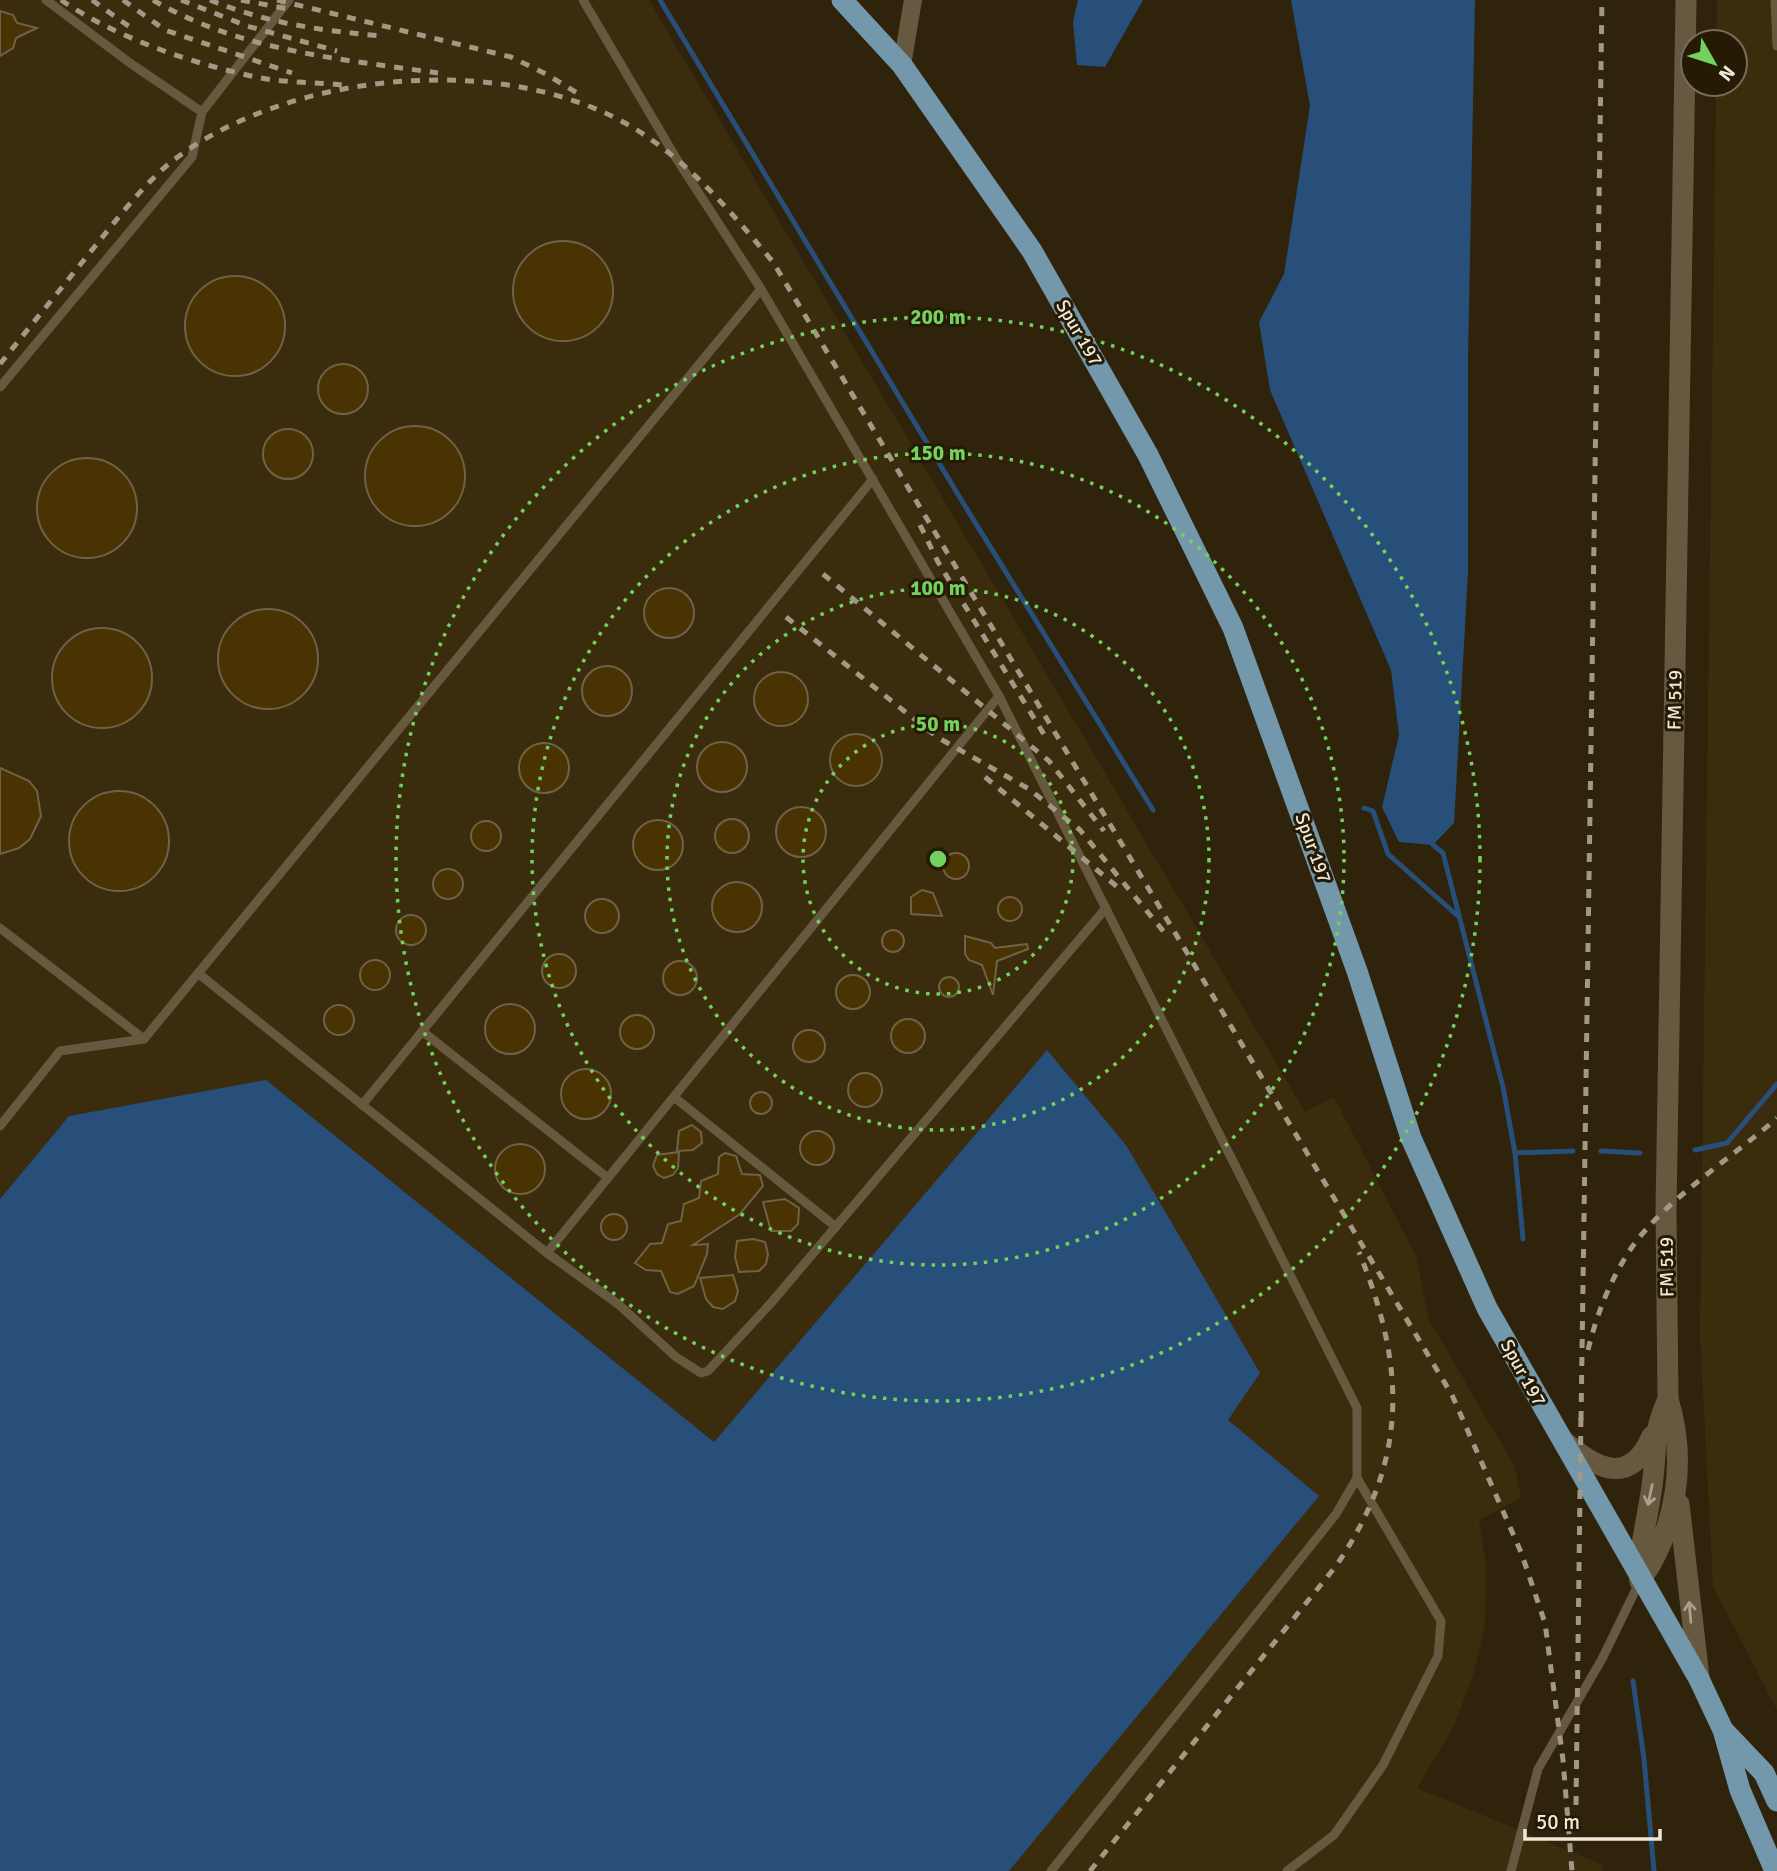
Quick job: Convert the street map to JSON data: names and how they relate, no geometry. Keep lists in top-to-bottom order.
{
  "streets": {
    "main road": ["Spur 197", "FM 519"]
  },
  "crossings": [
    ["Spur 197", "FM 519"]
  ],
  "scale_bar": "50 m",
  "north": "bottom right",
  "rings": [
    "200 m",
    "150 m",
    "100 m",
    "50 m"
  ]
}
